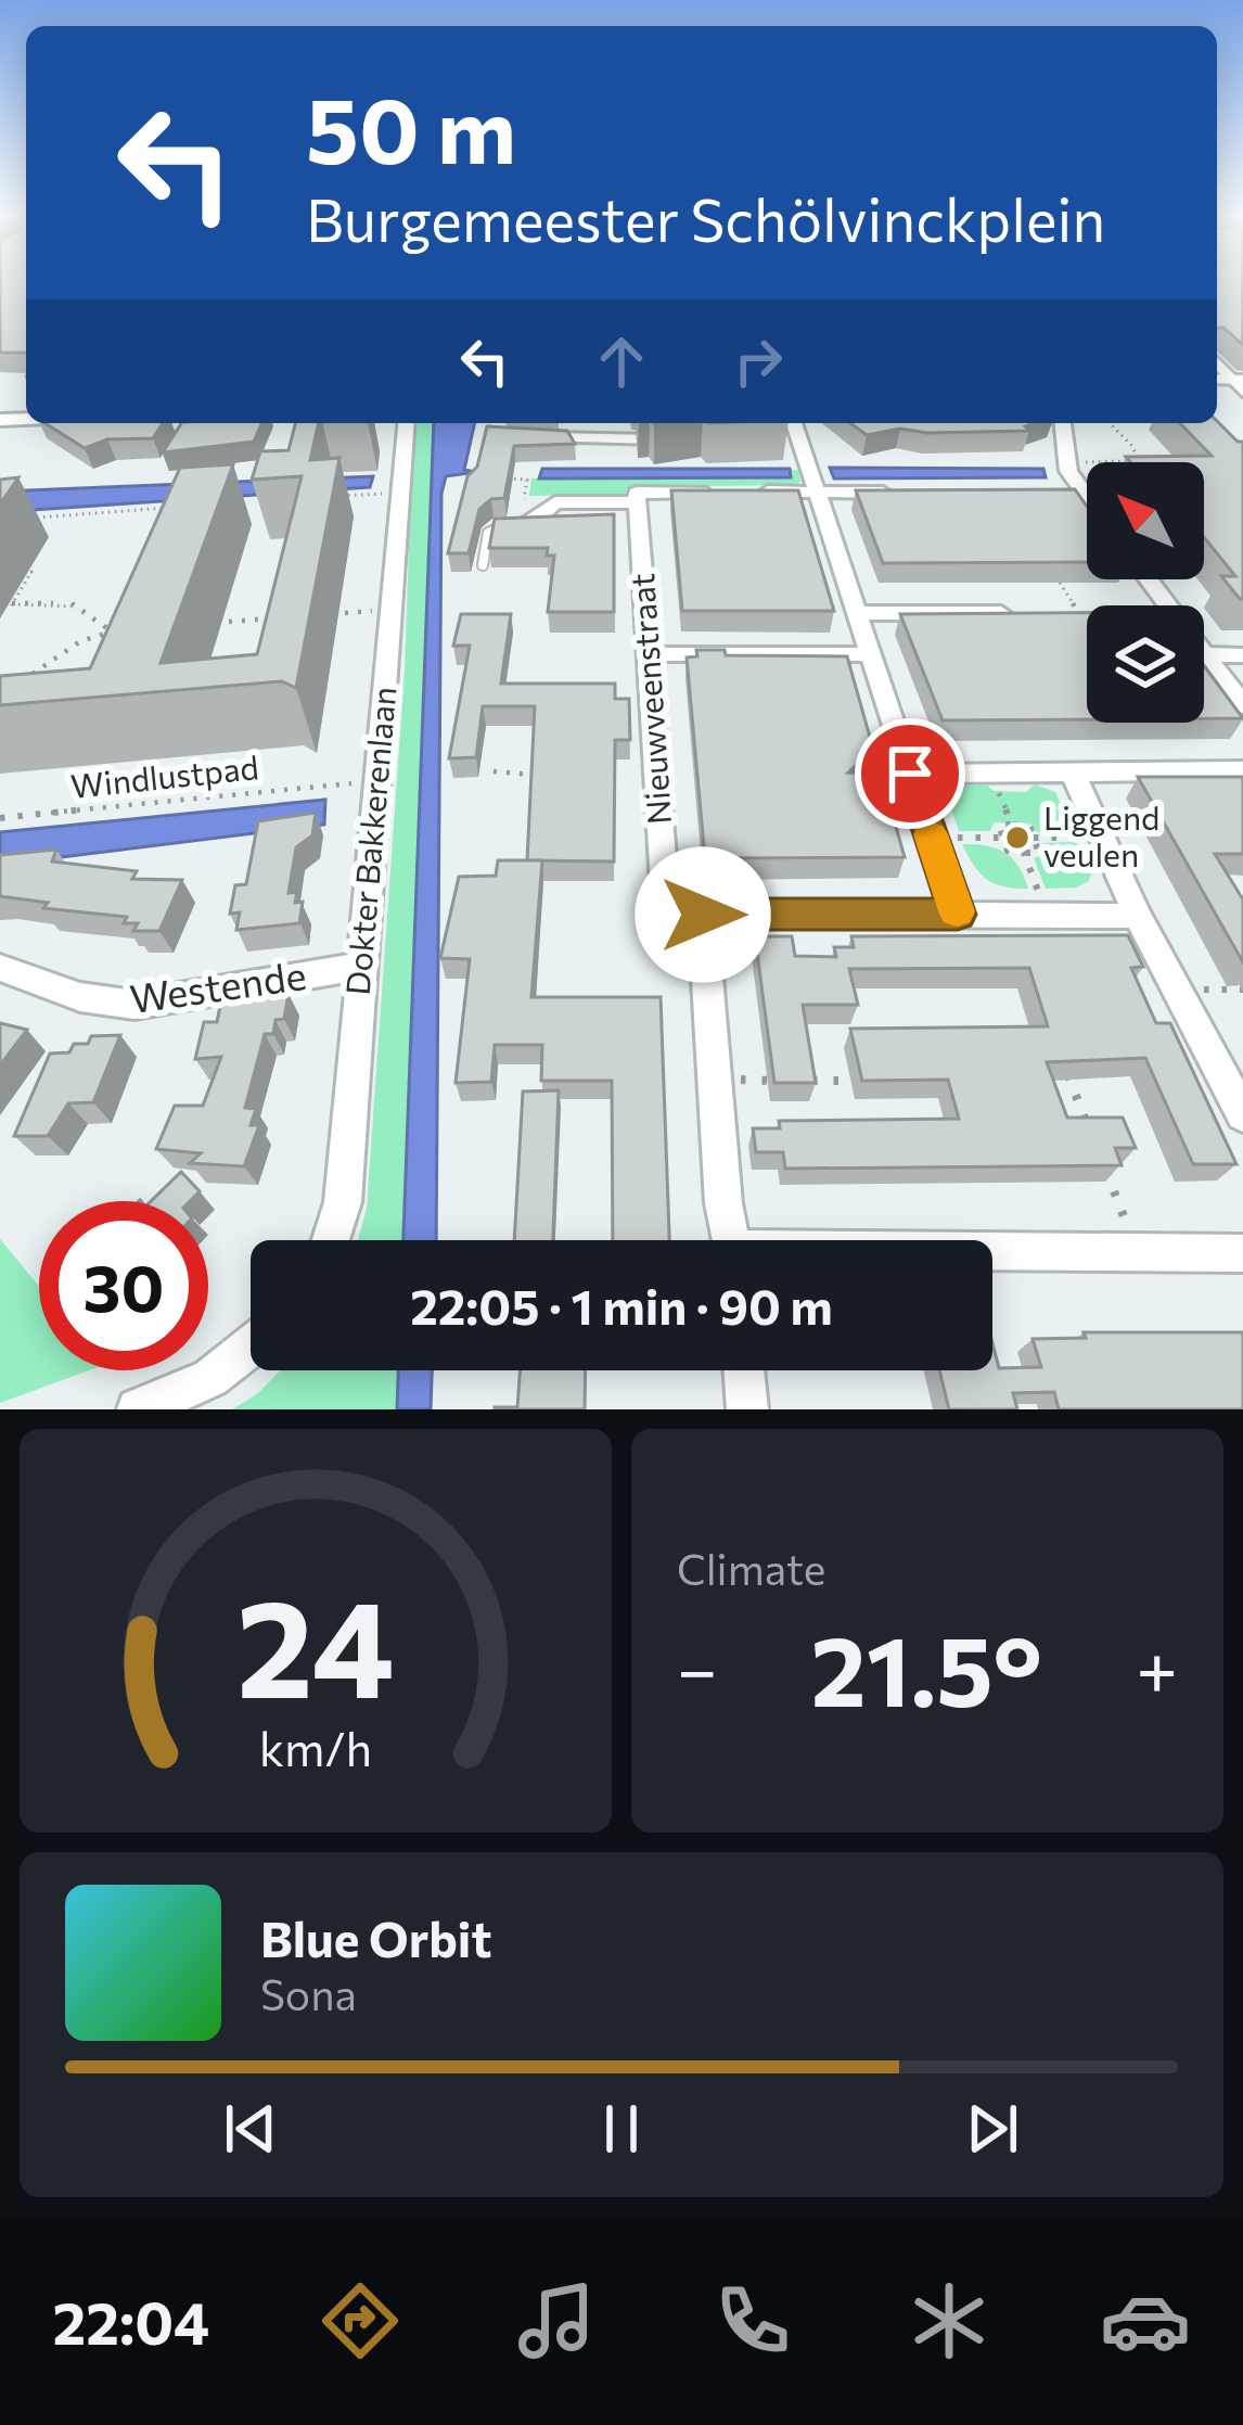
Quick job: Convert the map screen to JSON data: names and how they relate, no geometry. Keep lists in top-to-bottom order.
{
  "streets": {
    "street": ["Nieuwveenstraat", "Dokter Bakkerenlaan", "Westende"],
    "path": ["Windlustpad"]
  },
  "crossings": [
    ["Dokter Bakkerenlaan", "Westende"]
  ],
  "places": ["Liggend veulen"],
  "north": "top left",
  "page": {
    "turn": ["50 m", "Burgemeester Schölvinckplein"],
    "limit": "30",
    "trip": "22:05 · 1 min · 90 m",
    "tile": "Climate",
    "heat": ["−", "21.5°", "+"],
    "song": ["Blue Orbit", "Sona"],
    "tabs": "22:04",
    "gauge": ["24", "km/h"]
  }
}
